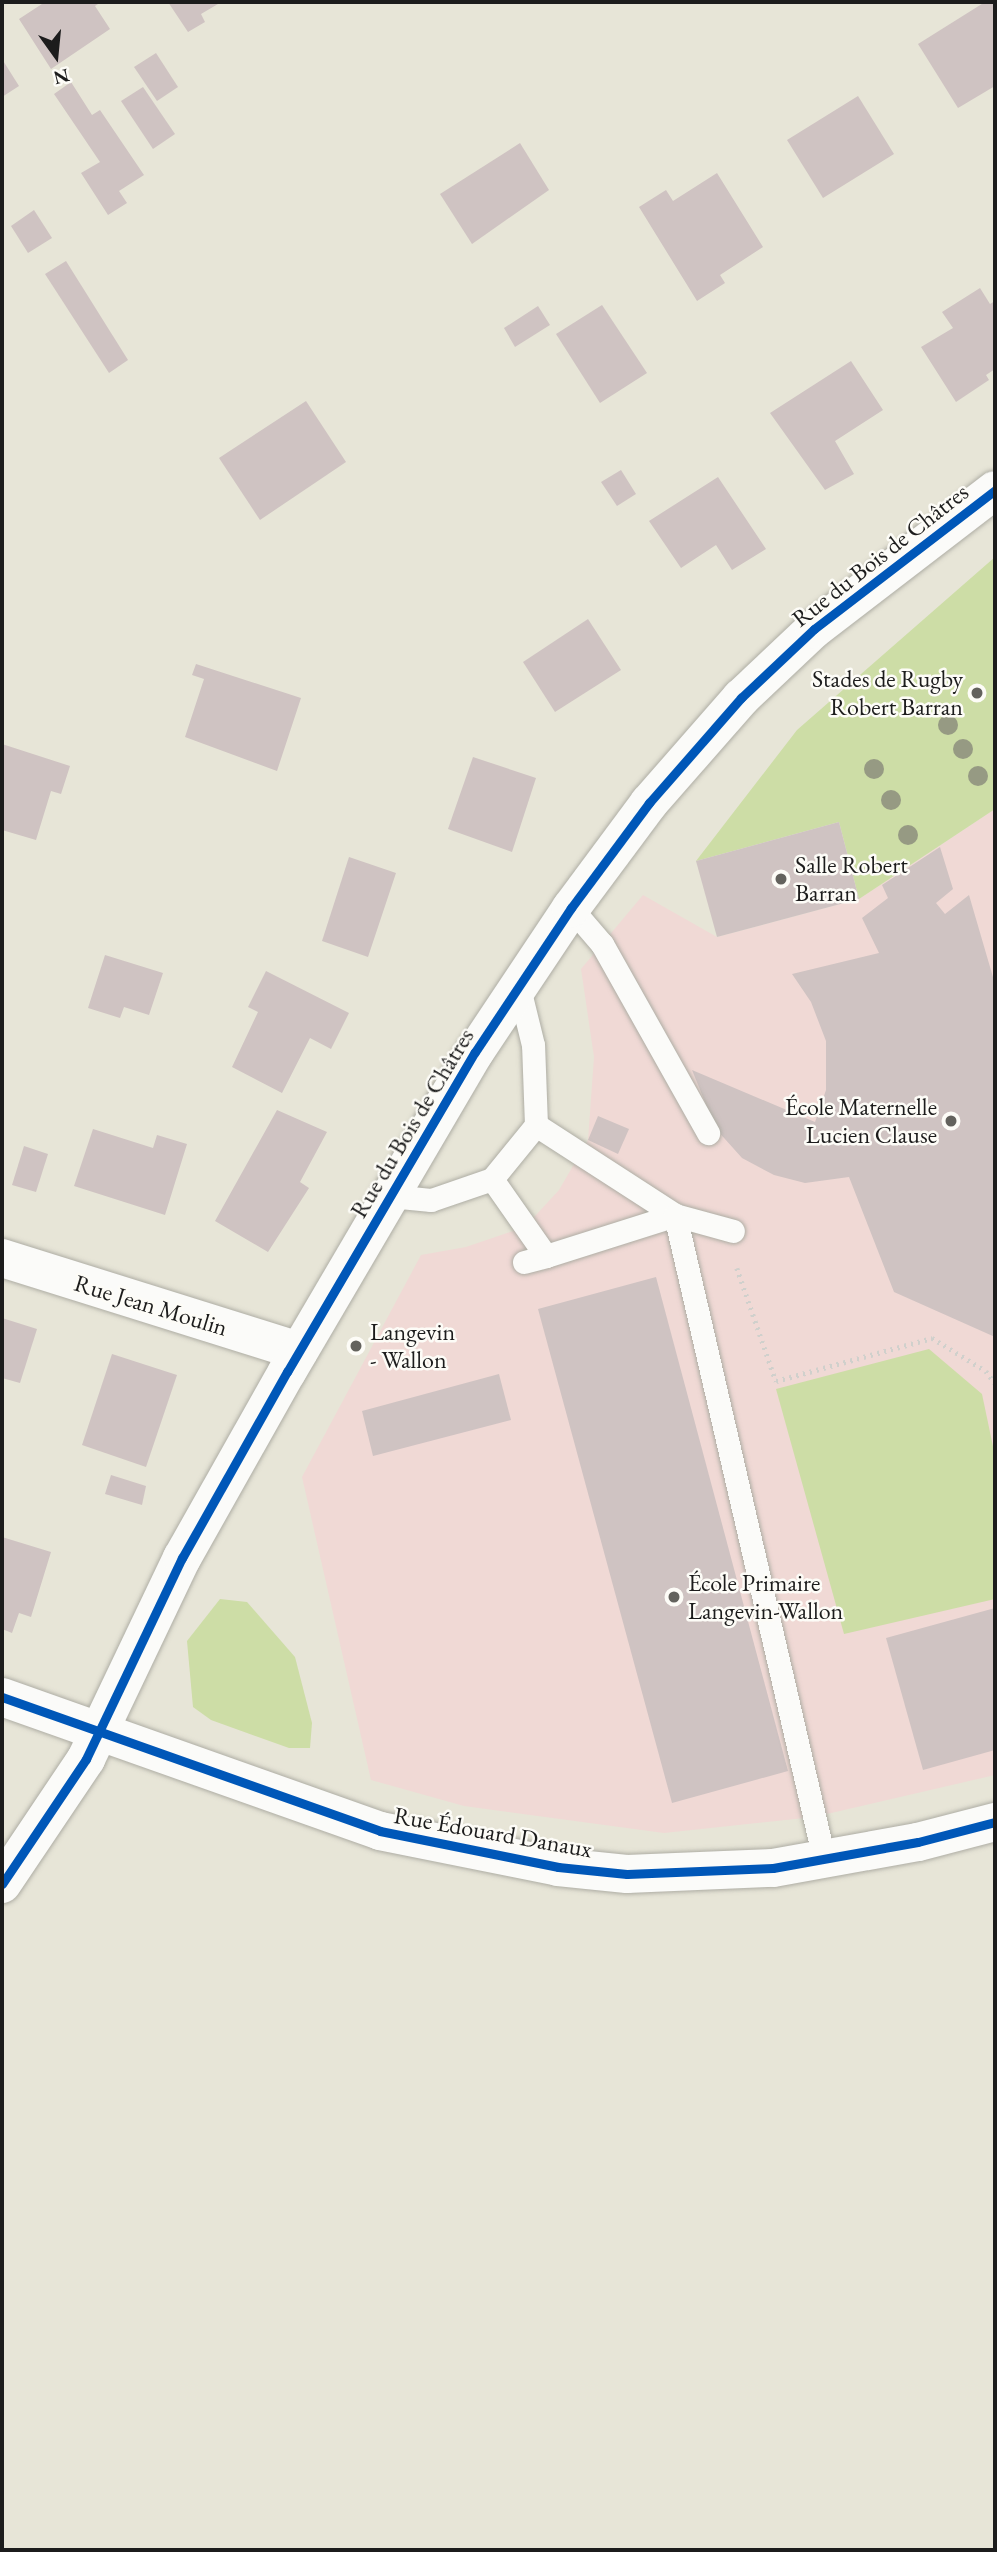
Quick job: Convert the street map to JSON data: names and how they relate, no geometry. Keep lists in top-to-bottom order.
{
  "streets": {
    "street": ["Rue du Bois de Châtres", "Rue Jean Moulin", "Rue Édouard Danaux"]
  },
  "crossings": [
    ["Rue du Bois de Châtres", "Rue Jean Moulin"],
    ["Rue du Bois de Châtres", "Rue Édouard Danaux"]
  ],
  "places": [
    "Stades de Rugby Robert Barran",
    "Salle Robert Barran",
    "École Maternelle Lucien Clause",
    "Langevin - Wallon",
    "École Primaire Langevin-Wallon"
  ],
  "north": "bottom"
}
